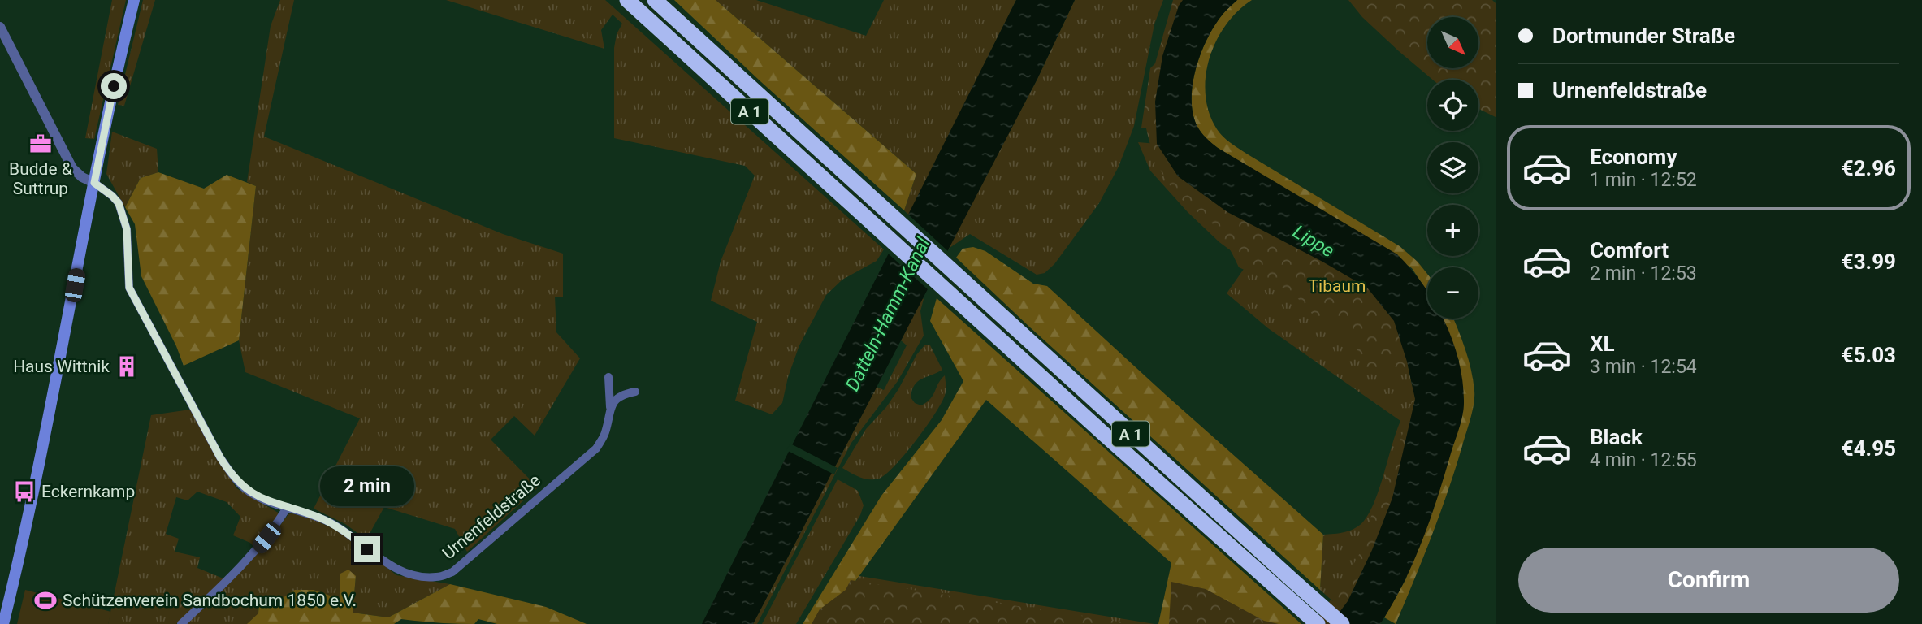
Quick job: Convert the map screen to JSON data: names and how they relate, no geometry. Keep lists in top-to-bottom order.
{
  "streets": {
    "highway": ["A 1"],
    "street": ["Urnenfeldstraße"]
  },
  "water": ["Lippe", "Datteln-Hamm-Kanal"],
  "parks": ["Tibaum"],
  "places": {
    "office": ["Budde & Suttrup"],
    "building": ["Haus Wittnik"],
    "bus stop": ["Eckernkamp"],
    "sports": ["Schützenverein Sandbochum 1850 e.V."]
  },
  "north": "bottom right",
  "page": {
    "banner": ["Dortmunder Straße", "Urnenfeldstraße"],
    "map_buttons": ["+", "−"],
    "list": [
      {
        "name": "Economy",
        "note": "1 min · 12:52",
        "value": "€2.96"
      },
      {
        "name": "Comfort",
        "note": "2 min · 12:53",
        "value": "€3.99"
      },
      {
        "name": "XL",
        "note": "3 min · 12:54",
        "value": "€5.03"
      },
      {
        "name": "Black",
        "note": "4 min · 12:55",
        "value": "€4.95"
      }
    ],
    "bubble": "2 min",
    "buttons": "Confirm"
  }
}
